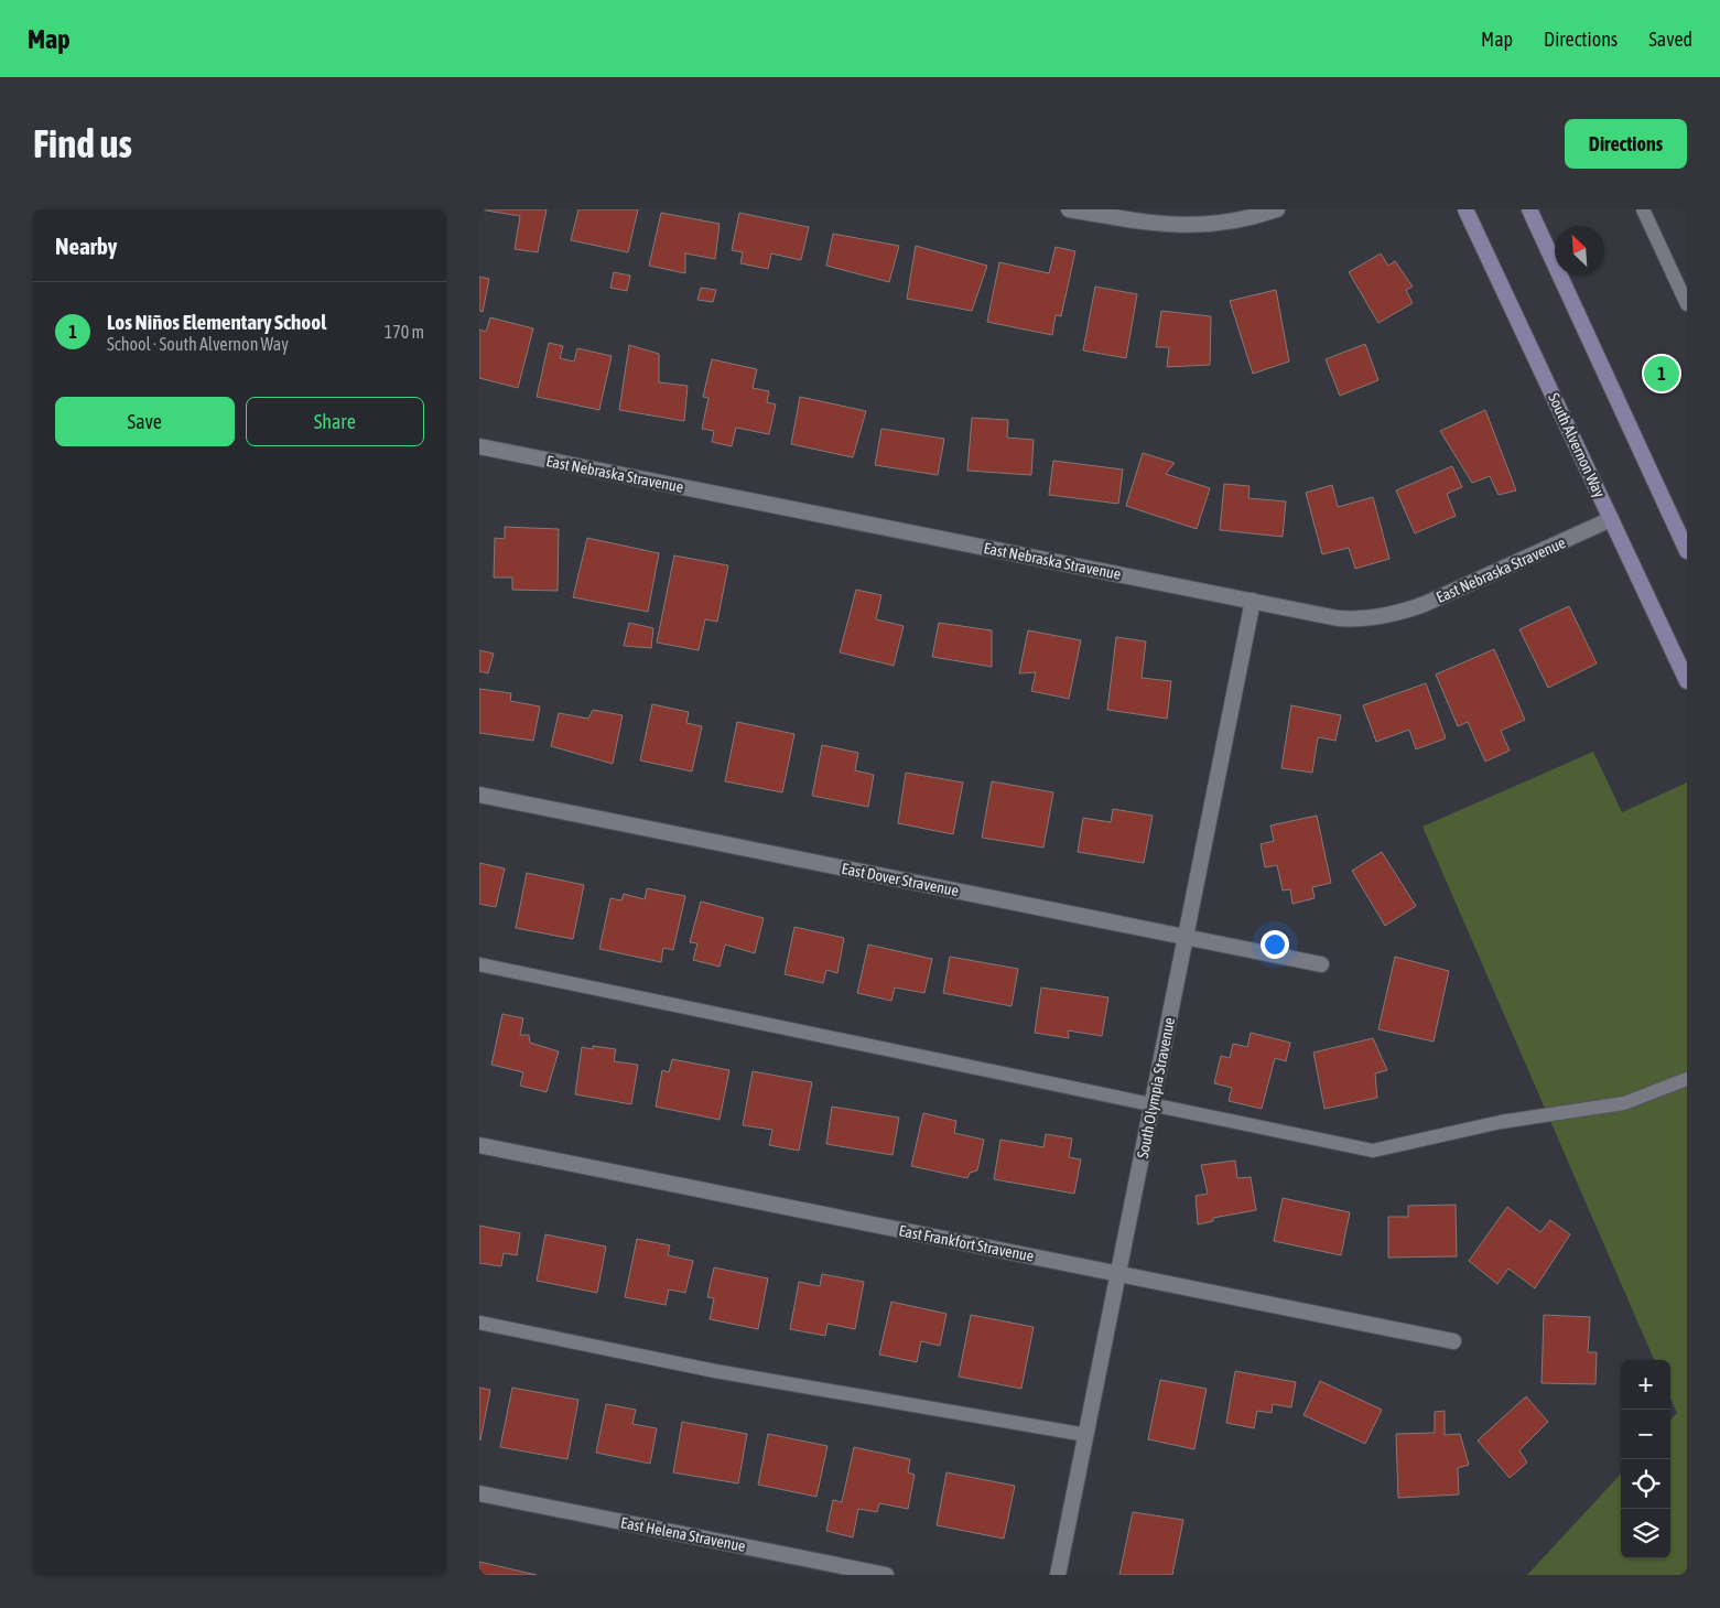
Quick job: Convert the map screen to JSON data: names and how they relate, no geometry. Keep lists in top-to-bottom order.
{
  "streets": {
    "main road": ["South Alvernon Way"],
    "street": [
      "East Nebraska Stravenue",
      "East Dover Stravenue",
      "South Olympia Stravenue",
      "East Frankfort Stravenue",
      "East Helena Stravenue"
    ]
  },
  "crossings": [
    ["South Alvernon Way", "East Nebraska Stravenue"],
    ["East Nebraska Stravenue", "South Olympia Stravenue"],
    ["East Dover Stravenue", "South Olympia Stravenue"],
    ["South Olympia Stravenue", "East Frankfort Stravenue"]
  ],
  "north": "top left",
  "page": {
    "header": "Map",
    "nav": ["Map", "Directions", "Saved"],
    "buttons": [
      "Directions",
      ["Save", "Share"]
    ],
    "title": "Find us",
    "heading": "Nearby",
    "list": [
      {
        "mark": "1",
        "name": "Los Niños Elementary School",
        "note": "School · South Alvernon Way",
        "value": "170 m"
      }
    ],
    "pins": "1",
    "map_buttons": ["+", "−"]
  }
}
